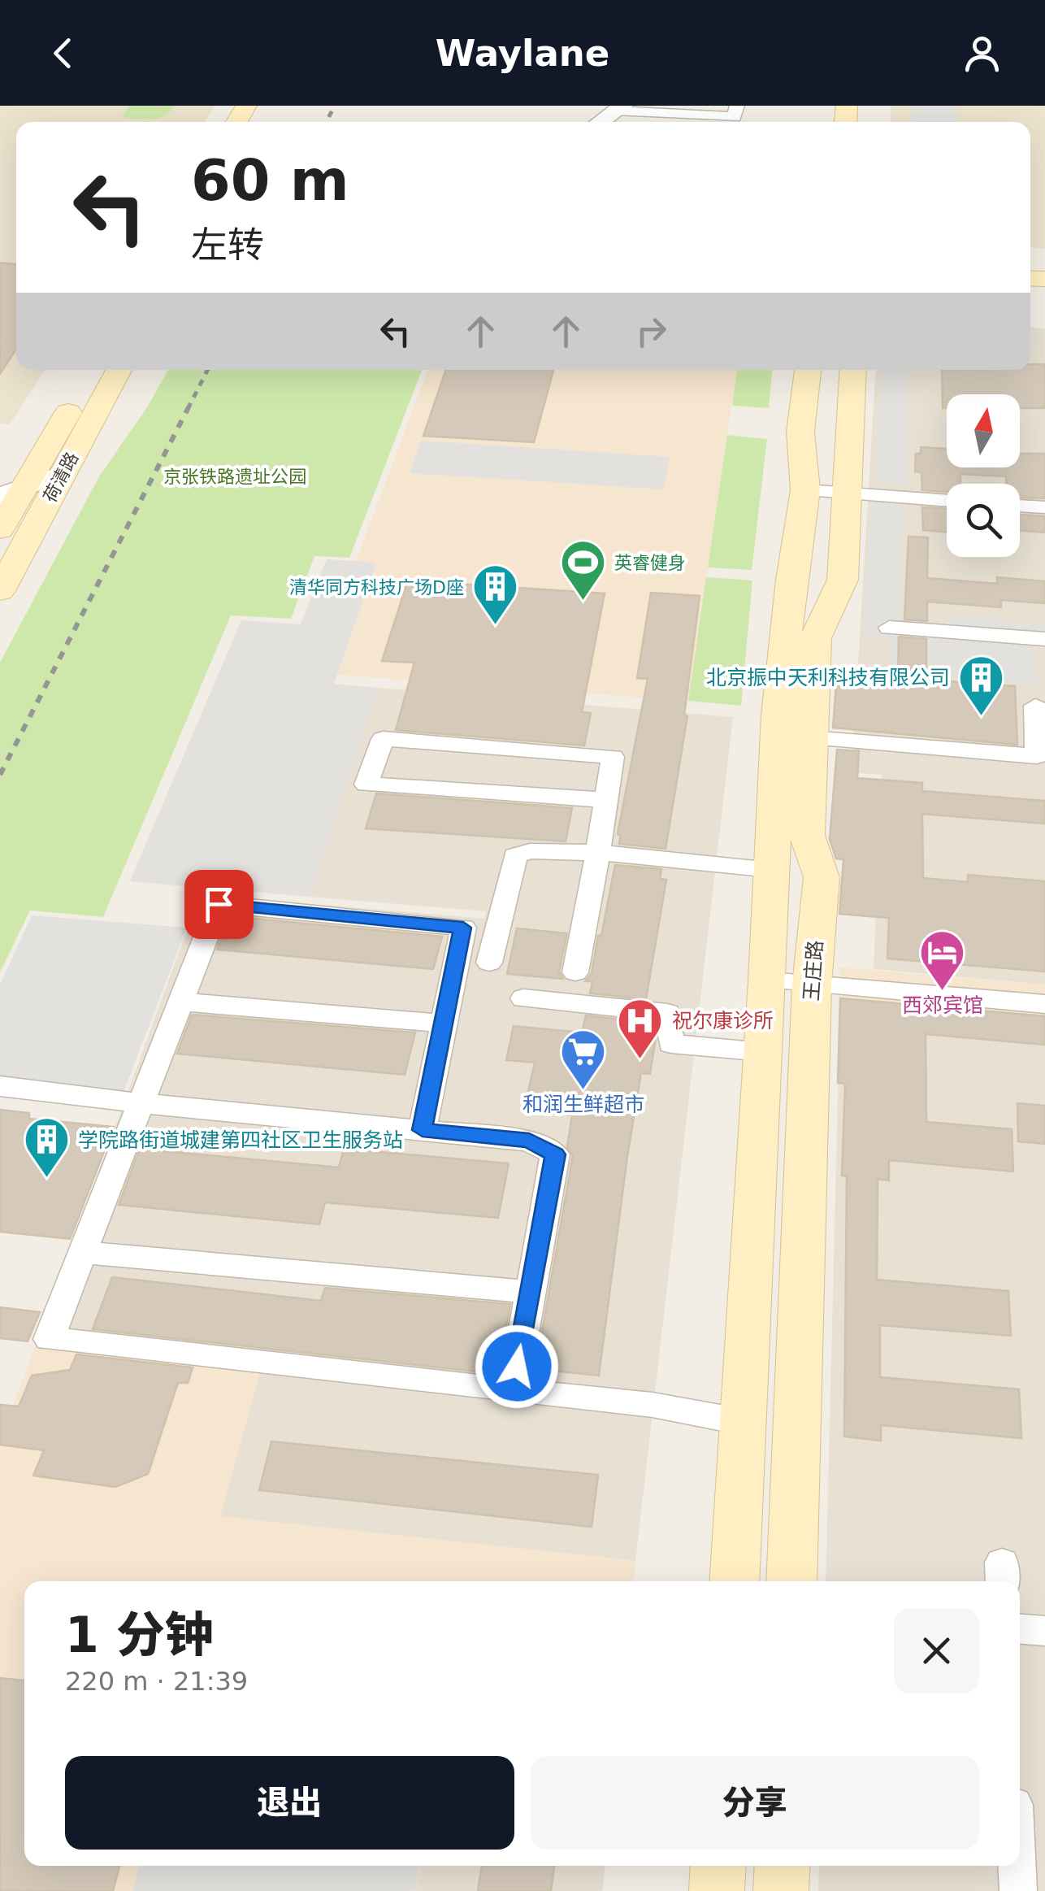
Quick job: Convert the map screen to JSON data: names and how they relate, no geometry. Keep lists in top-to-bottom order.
{
  "streets": {
    "main road": ["荷清路", "王庄路"]
  },
  "parks": ["京张铁路遗址公园"],
  "places": {
    "sports": ["英睿健身"],
    "building": ["清华同方科技广场D座", "北京振中天利科技有限公司", "学院路街道城建第四社区卫生服务站"],
    "hotel": ["西郊宾馆"],
    "hospital": ["祝尔康诊所"],
    "supermarket": ["和润生鲜超市"]
  },
  "north": "top",
  "page": {
    "header": "Waylane",
    "turn": ["60 m", "左转"],
    "heading": ["1 分钟", "220 m · 21:39"],
    "buttons": ["退出", "分享"]
  }
}
